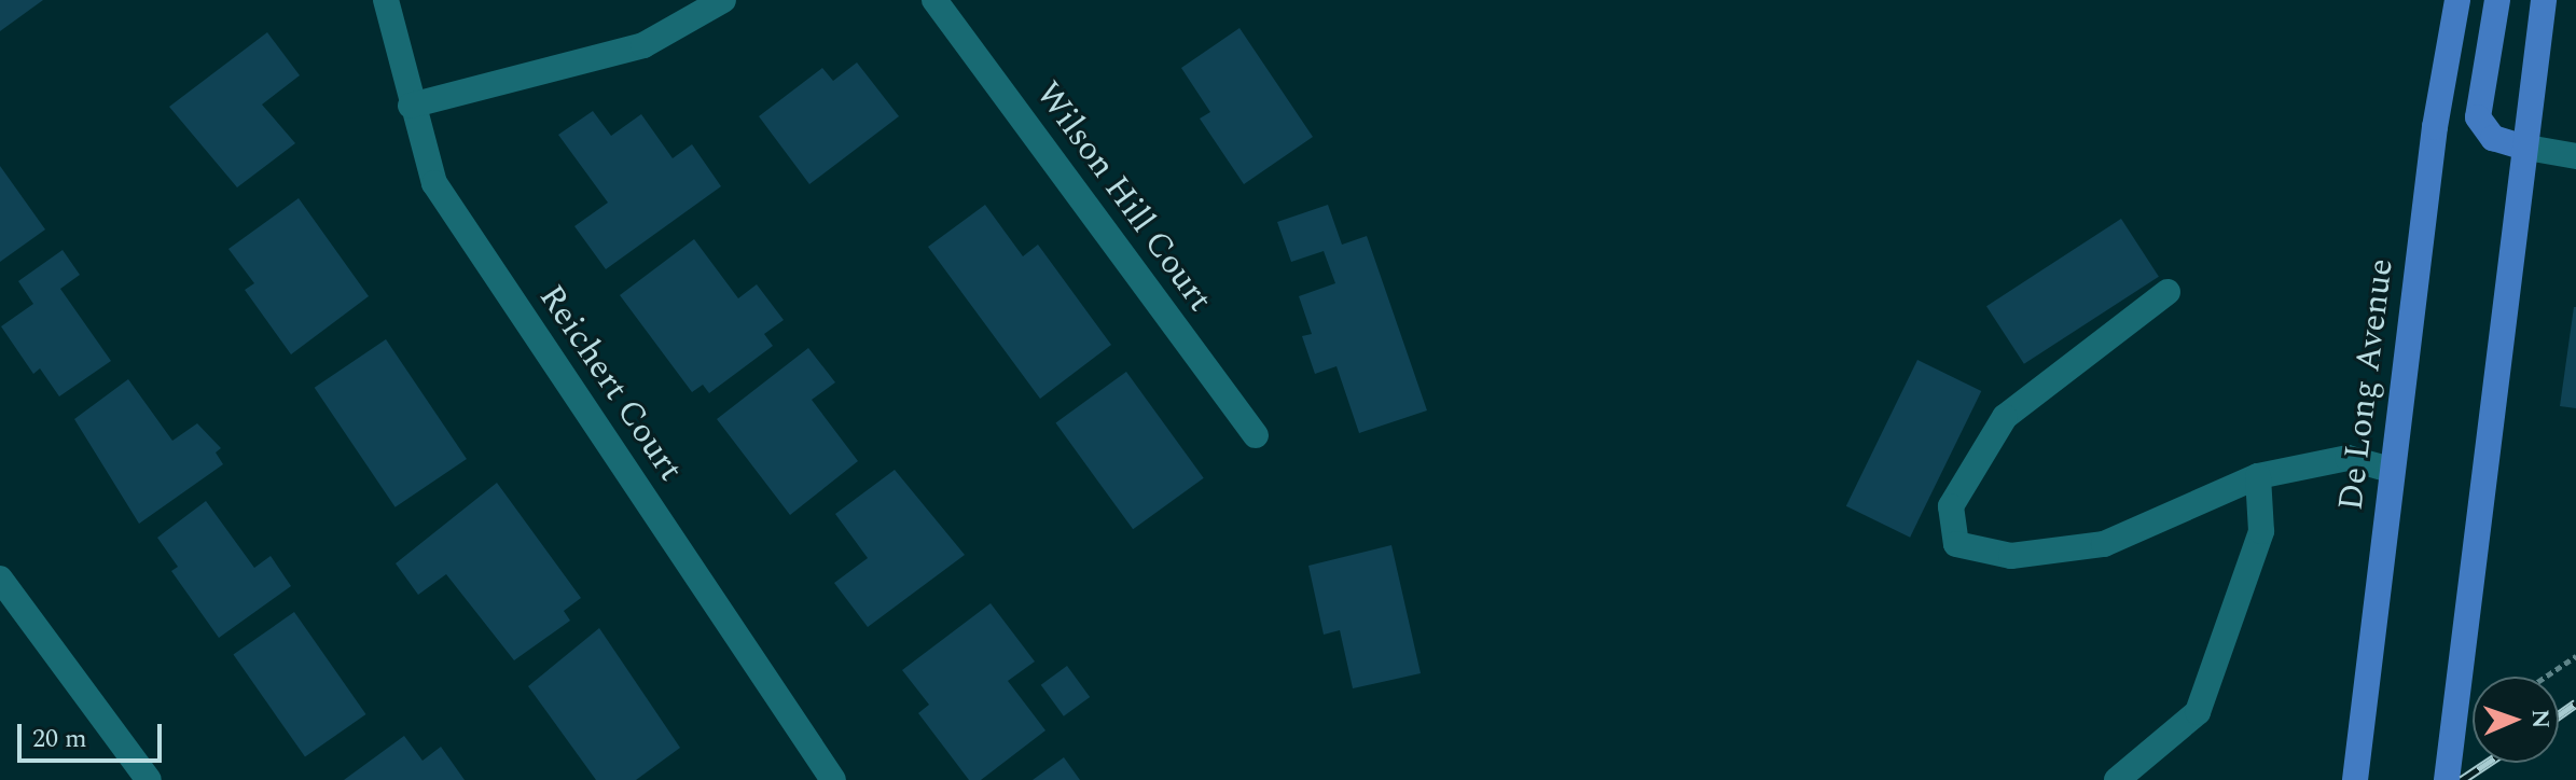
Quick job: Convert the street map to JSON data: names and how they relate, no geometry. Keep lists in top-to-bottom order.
{
  "streets": {
    "main road": ["De Long Avenue"],
    "street": ["Wilson Hill Court", "Reichert Court"]
  },
  "scale_bar": "20 m",
  "north": "right"
}
